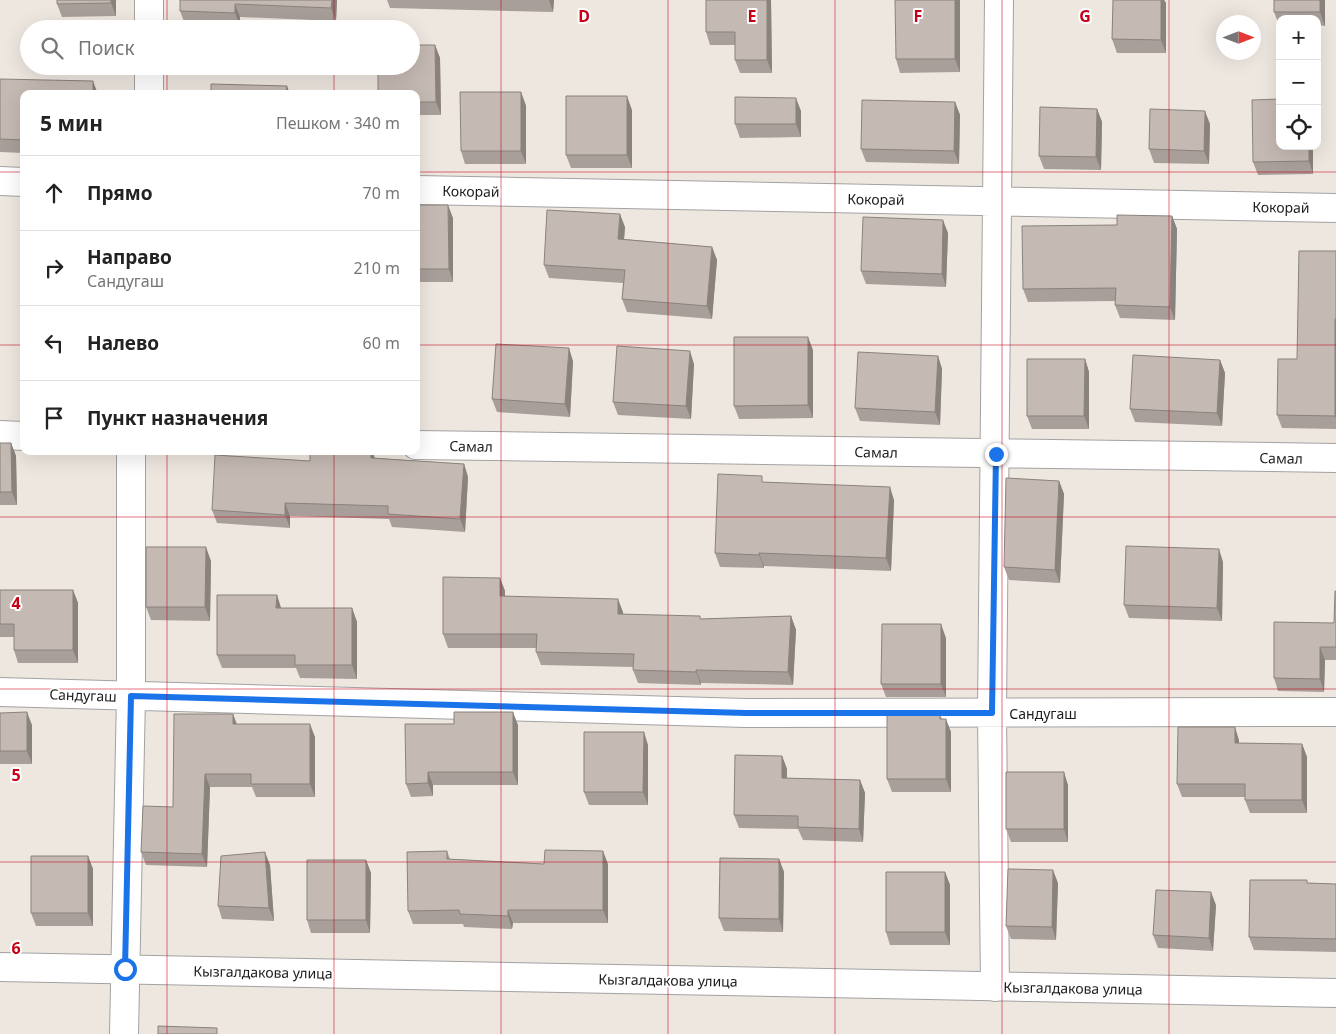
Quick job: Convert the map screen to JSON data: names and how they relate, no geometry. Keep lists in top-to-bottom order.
{
  "streets": {
    "street": [
      "Кокорай",
      "Самал",
      "Сандугаш",
      "Кызгалдакова улица"
    ]
  },
  "north": "right",
  "page": {
    "map_buttons": ["+", "−"],
    "search": "Поиск",
    "heading": ["5 мин", "Пешком · 340 m"],
    "list": [
      ["Прямо", "70 m"],
      ["Направо", "Сандугаш", "210 m"],
      ["Налево", "60 m"],
      "Пункт назначения"
    ]
  },
  "grid": {
    "columns": [
      "D",
      "E",
      "F",
      "G"
    ],
    "rows": ["4", "5", "6"]
  }
}
